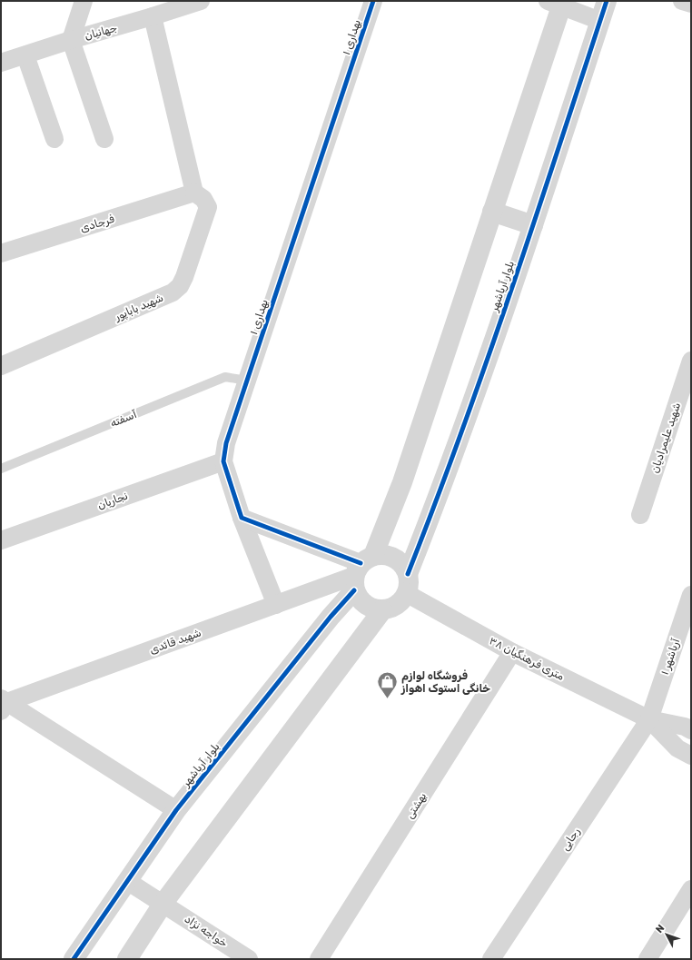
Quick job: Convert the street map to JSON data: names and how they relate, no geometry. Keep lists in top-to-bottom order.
{
  "streets": {
    "street": [
      "جهانیان",
      "بهداری ۱",
      "فرجادی",
      "بلوار آریاشهر",
      "شهید باباپور",
      "شهید علیمرادیان",
      "نجاریان",
      "شهید قائدی",
      "آریاشهر ۱",
      "۳۸ متری فرهنگیان",
      "بهشتی",
      "رجایی",
      "خواجه نژاد"
    ],
    "lane": ["آسفته"]
  },
  "crossings": [
    ["بهداری ۱", "آسفته"],
    ["بهداری ۱", "نجاریان"],
    ["بهداری ۱", "شهید قائدی"],
    ["فرجادی", "شهید باباپور"],
    ["بلوار آریاشهر", "شهید قائدی"],
    ["بلوار آریاشهر", "۳۸ متری فرهنگیان"],
    ["بلوار آریاشهر", "خواجه نژاد"],
    ["شهید قائدی", "۳۸ متری فرهنگیان"],
    ["آریاشهر ۱", "۳۸ متری فرهنگیان"],
    ["آریاشهر ۱", "رجایی"],
    ["۳۸ متری فرهنگیان", "بهشتی"],
    ["۳۸ متری فرهنگیان", "رجایی"]
  ],
  "places": {
    "shop": ["فروشگاه لوازم خانگی استوک اهواز"]
  },
  "north": "top left"
}
